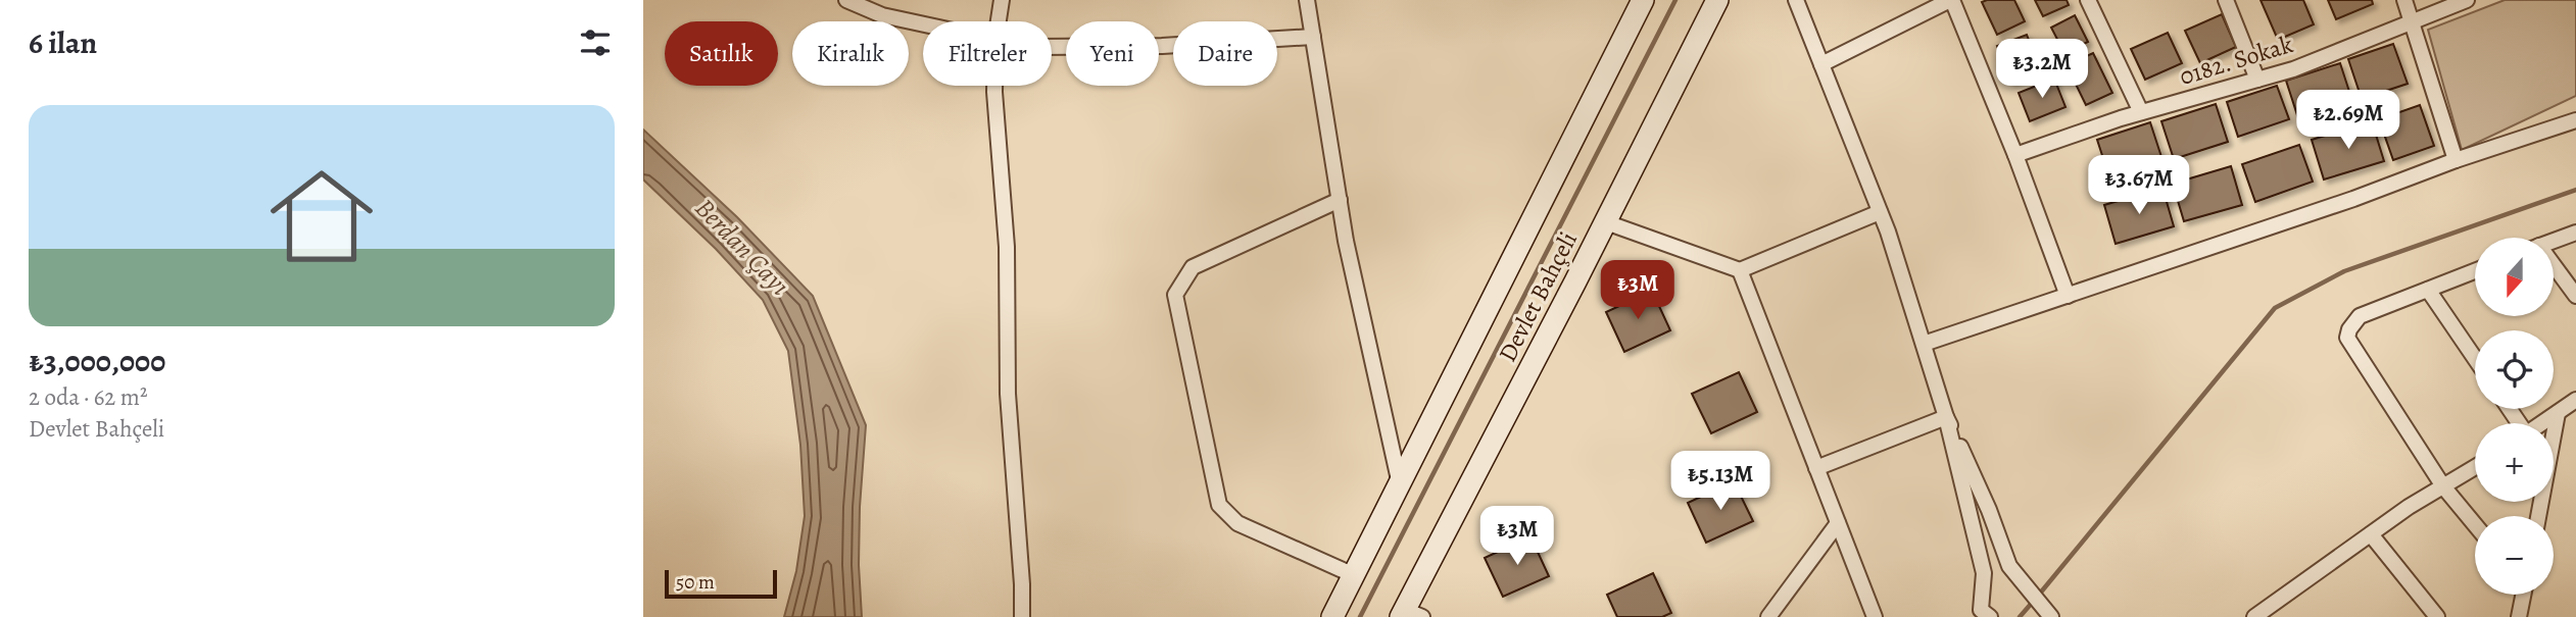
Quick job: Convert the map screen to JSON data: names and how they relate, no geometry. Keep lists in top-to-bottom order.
{
  "streets": {
    "street": ["0182. Sokak", "Devlet Bahçeli"]
  },
  "water": ["Berdan Çayı"],
  "scale_bar": "50 m",
  "north": "bottom",
  "page": {
    "heading": "6 ilan",
    "chip": [
      "Satılık",
      "Kiralık",
      "Filtreler",
      "Yeni",
      "Daire"
    ],
    "price": [
      "₺3.2M",
      "₺2.69M",
      "₺3.67M",
      "₺3M",
      "₺5.13M",
      "₺3M"
    ],
    "list": [
      {
        "name": "₺3,000,000",
        "note": "2 oda · 62 m² · Devlet Bahçeli"
      }
    ],
    "map_buttons": ["+", "−"],
    "scale": "50 m"
  }
}
